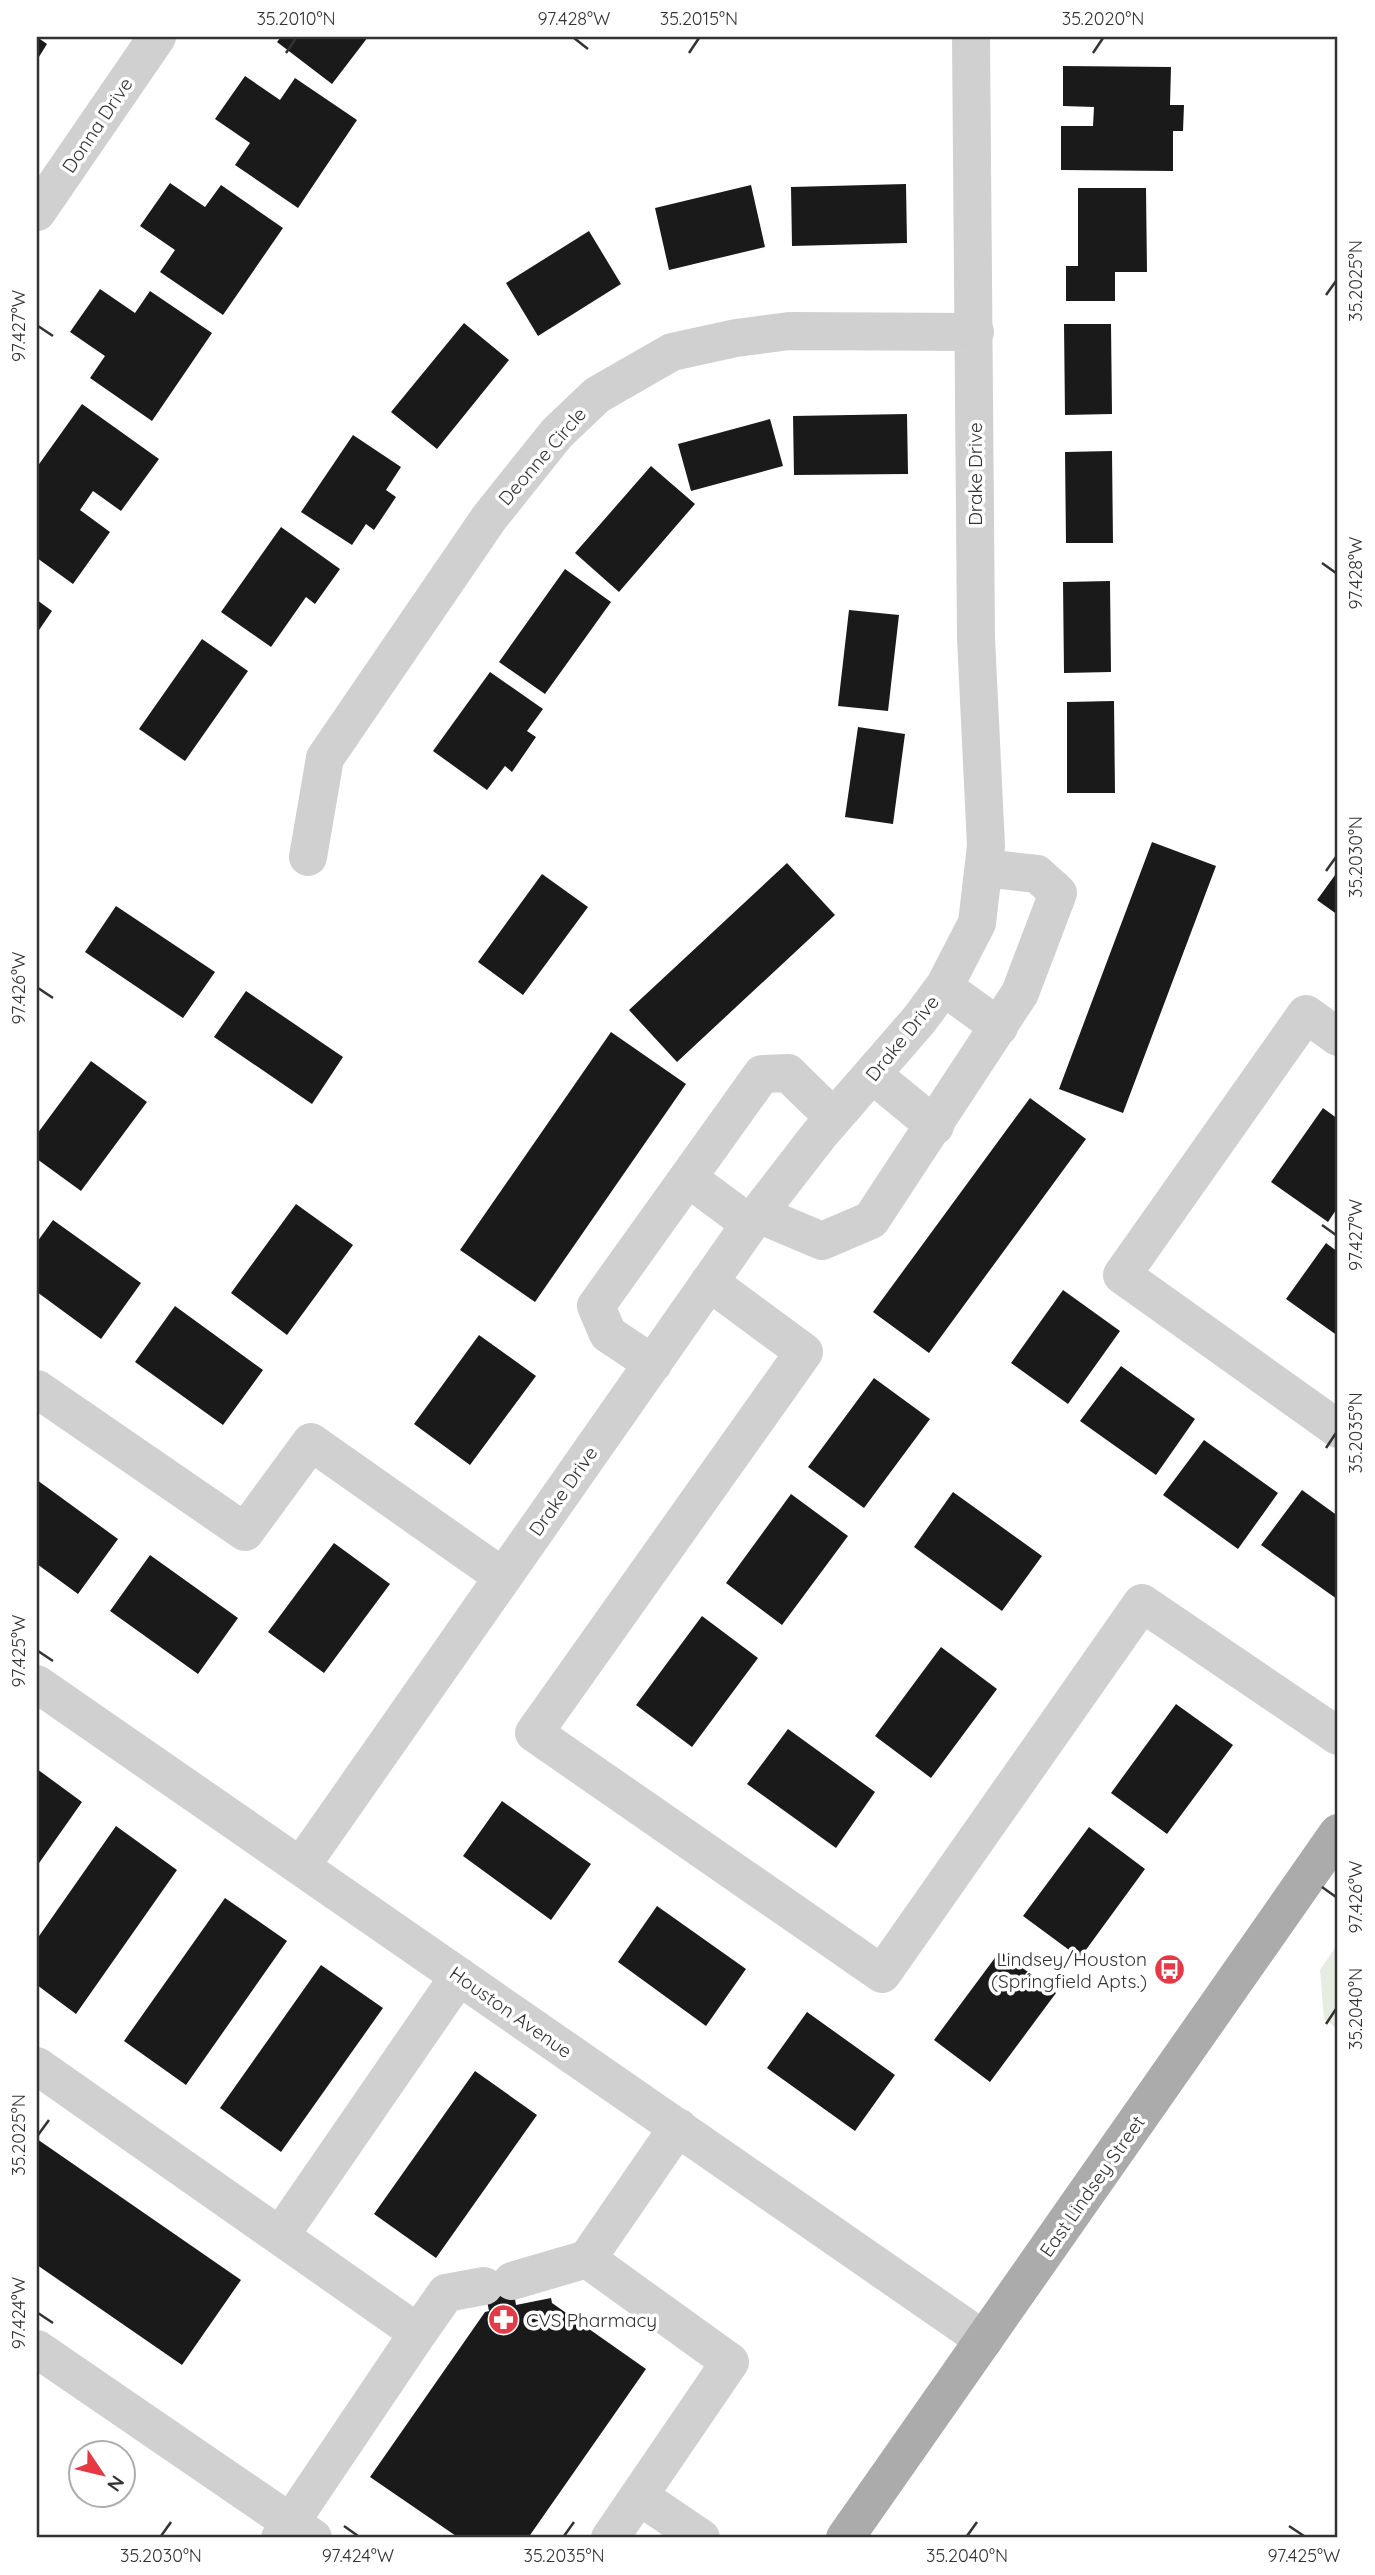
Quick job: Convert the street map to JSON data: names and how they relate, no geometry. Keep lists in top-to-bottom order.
{
  "streets": {
    "main road": ["East Lindsey Street"],
    "street": [
      "Donna Drive",
      "Deonne Circle",
      "Drake Drive",
      "Houston Avenue"
    ]
  },
  "crossings": [
    ["Deonne Circle", "Drake Drive"],
    ["Drake Drive", "Houston Avenue"],
    ["Houston Avenue", "East Lindsey Street"]
  ],
  "places": {
    "bus stop": ["Lindsey/Houston (Springfield Apts.)"],
    "pharmacy": ["CVS Pharmacy"]
  },
  "north": "bottom right",
  "coordinates": [
    "35.2010°N",
    "97.428°W",
    "35.2015°N",
    "35.2020°N",
    "35.2025°N",
    "97.427°W",
    "35.2030°N",
    "97.426°W",
    "35.2035°N",
    "97.425°W",
    "35.2040°N",
    "97.424°W"
  ]
}
